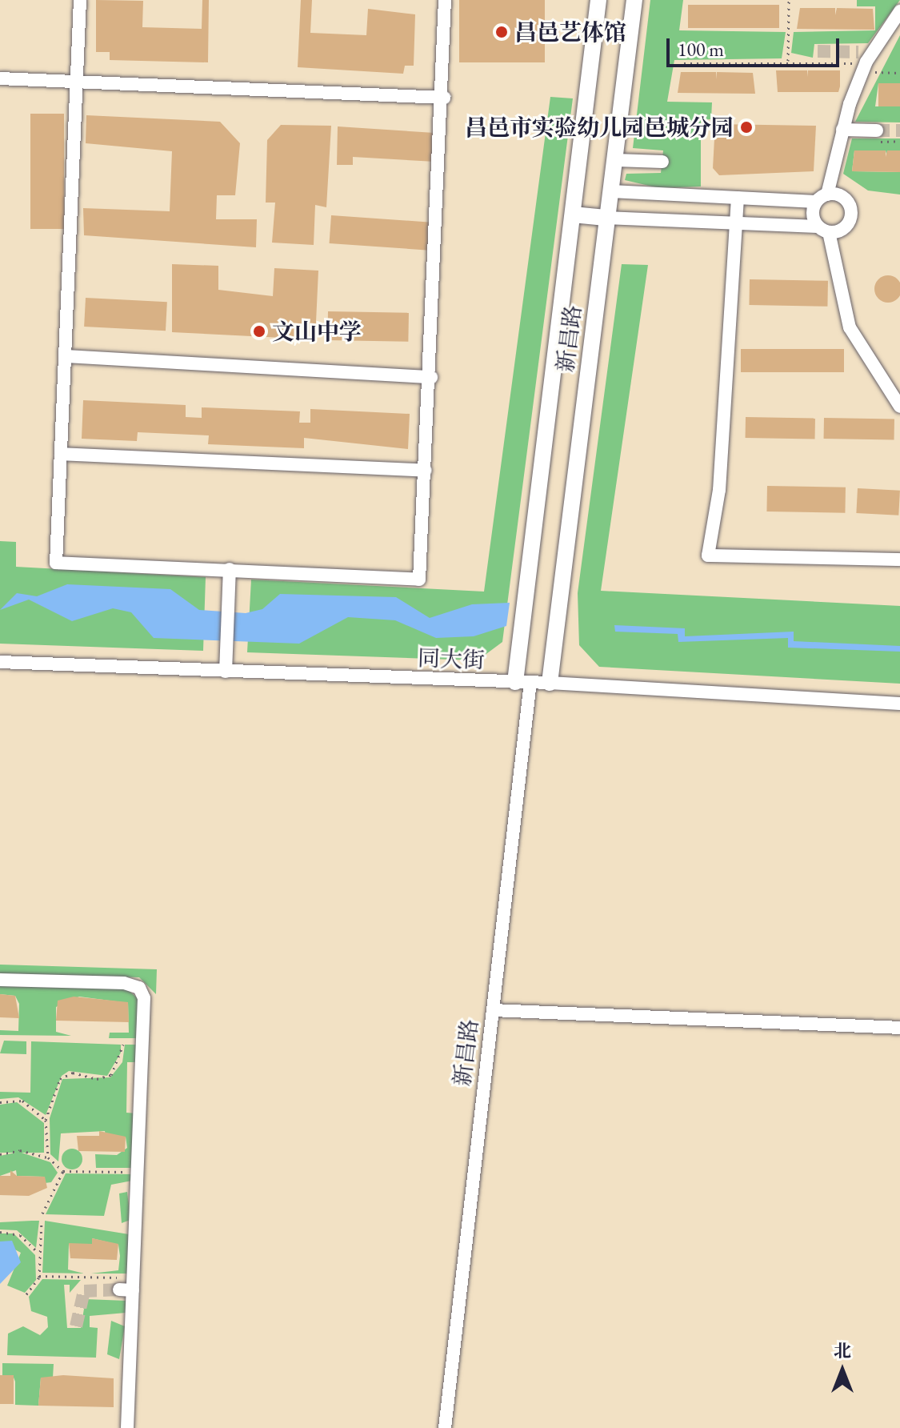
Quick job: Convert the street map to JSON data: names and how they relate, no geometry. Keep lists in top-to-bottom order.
{
  "streets": {
    "main road": ["新昌路"],
    "street": ["同大街"]
  },
  "crossings": [
    ["新昌路", "同大街"]
  ],
  "places": ["昌邑艺体馆", "昌邑市实验幼儿园邑城分园", "文山中学"],
  "scale_bar": "100 m",
  "north": "top"
}
